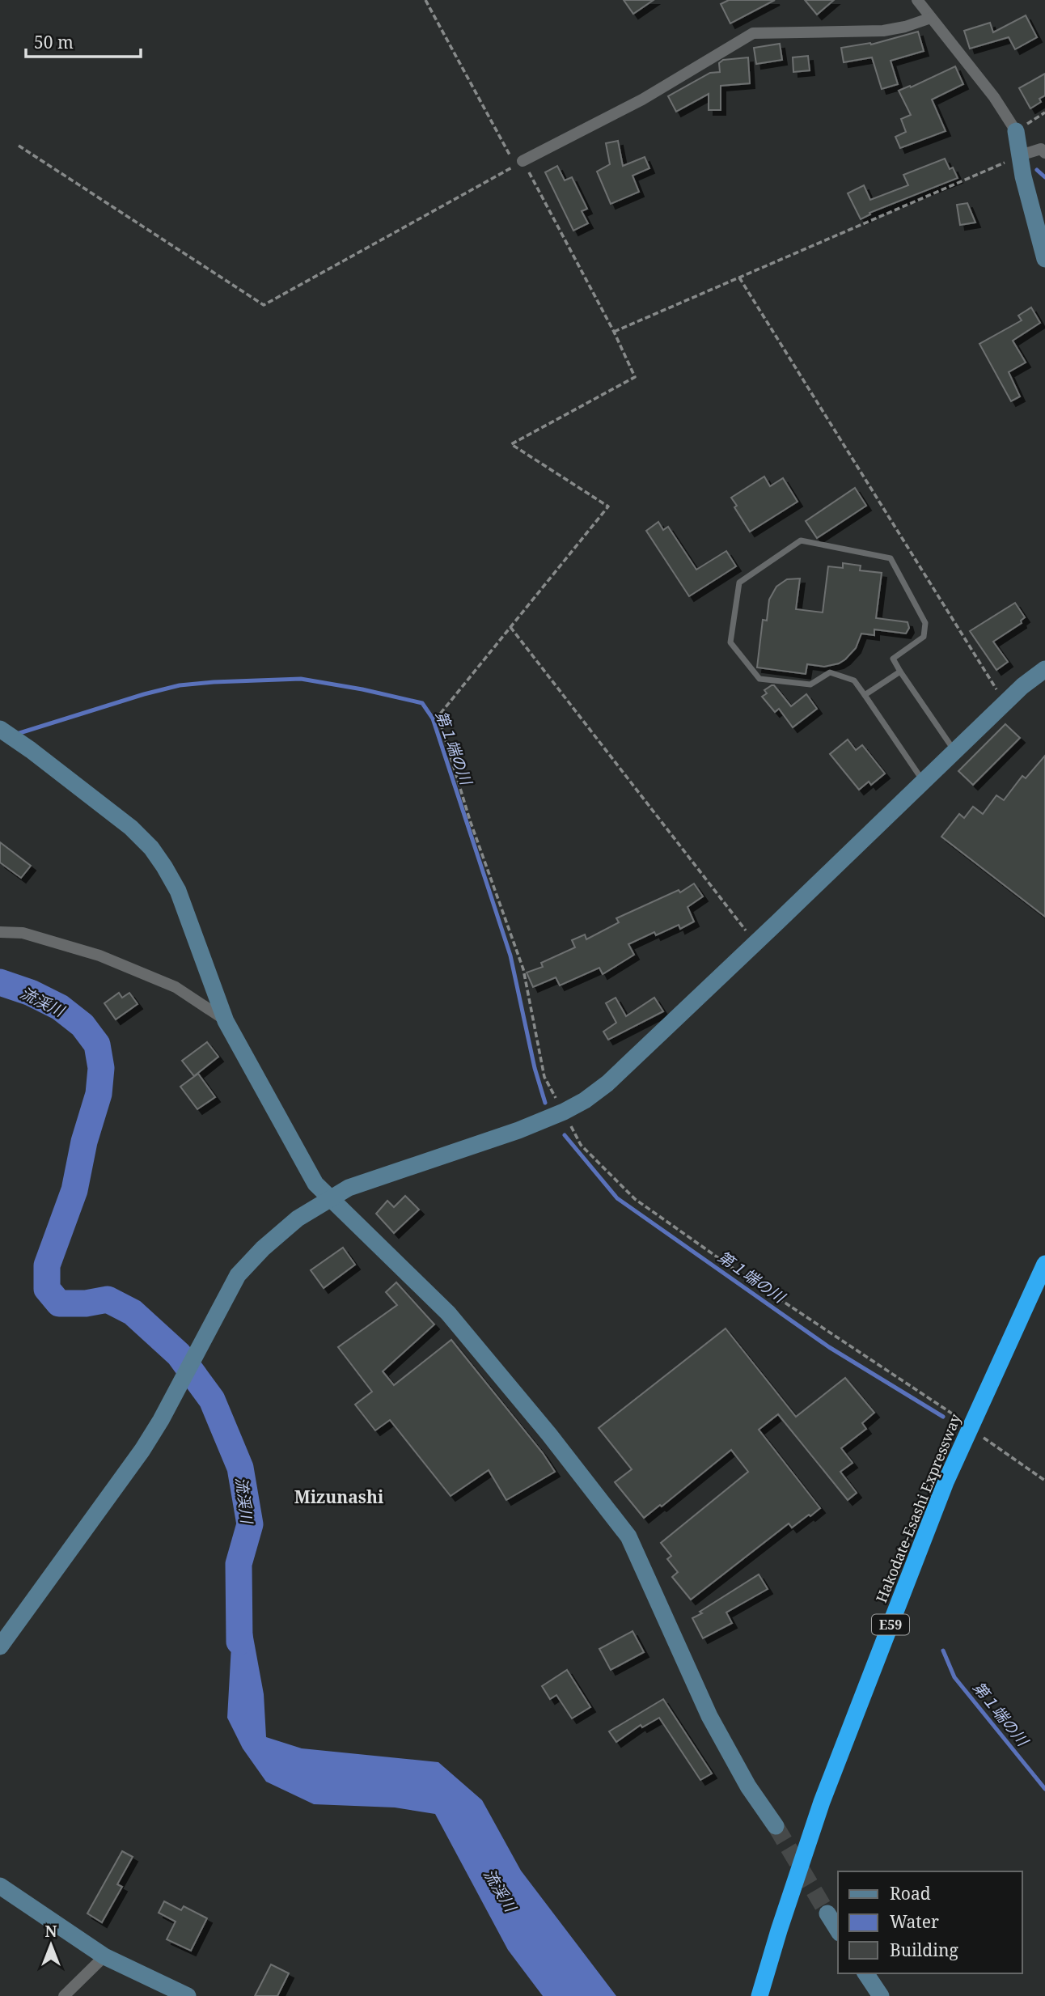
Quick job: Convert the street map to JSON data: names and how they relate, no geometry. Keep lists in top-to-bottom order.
{
  "streets": {
    "highway": ["Hakodate-Esashi Expressway", "E59"]
  },
  "districts": ["Mizunashi"],
  "water": ["第１端の川", "流渓川"],
  "legend": ["Road", "Water", "Building"],
  "scale_bar": "50 m",
  "north": "top"
}
